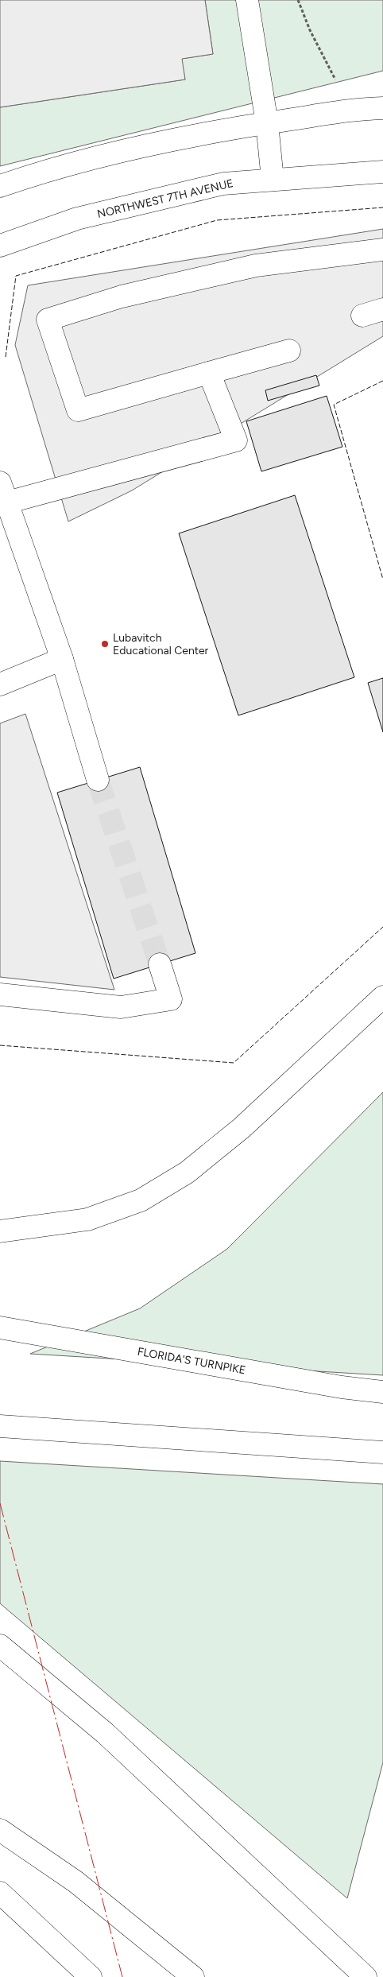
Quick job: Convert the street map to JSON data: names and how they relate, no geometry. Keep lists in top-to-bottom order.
{
  "streets": {
    "main road": ["NORTHWEST 7TH AVENUE", "FLORIDA'S TURNPIKE"]
  },
  "places": ["Lubavitch Educational Center"]
}
